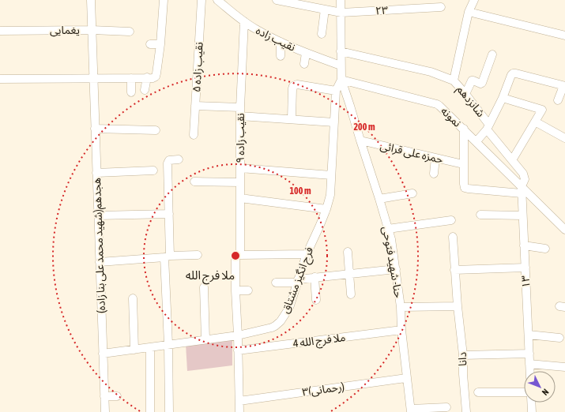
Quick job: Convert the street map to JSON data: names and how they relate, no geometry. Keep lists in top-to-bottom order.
{
  "streets": {
    "street": [
      "۲۳",
      "یغمایی",
      "نقیب زاده",
      "نقیب زاده ۵",
      "شانزدهم",
      "نمونه",
      "نقیب زاده ۹",
      "حمزه علی قرائی",
      "هجدهم(شهید محمد علی بنا زاده)",
      "حنا- شهید فتوحی",
      "فرح انگیز مشتاق",
      "۱۳",
      "4 ملا فرج الله",
      "دانا",
      "۳(رحمانی)"
    ]
  },
  "crossings": [
    ["۲۳", "حنا- شهید فتوحی"],
    ["یغمایی", "هجدهم(شهید محمد علی بنا زاده)"],
    ["نقیب زاده", "نقیب زاده ۹"],
    ["نقیب زاده", "حنا- شهید فتوحی"],
    ["شانزدهم", "نمونه"],
    ["شانزدهم", "حنا- شهید فتوحی"],
    ["شانزدهم", "۱۳"],
    ["نمونه", "حنا- شهید فتوحی"],
    ["نمونه", "فرح انگیز مشتاق"],
    ["نمونه", "۱۳"],
    ["نقیب زاده ۹", "فرح انگیز مشتاق"],
    ["حمزه علی قرائی", "حنا- شهید فتوحی"],
    ["هجدهم(شهید محمد علی بنا زاده)", "فرح انگیز مشتاق"],
    ["حنا- شهید فتوحی", "فرح انگیز مشتاق"],
    ["حنا- شهید فتوحی", "4 ملا فرج الله"],
    ["حنا- شهید فتوحی", "۳(رحمانی)"]
  ],
  "districts": ["ملا فرج الله"],
  "north": "bottom right",
  "rings": ["200 m", "100 m"]
}
